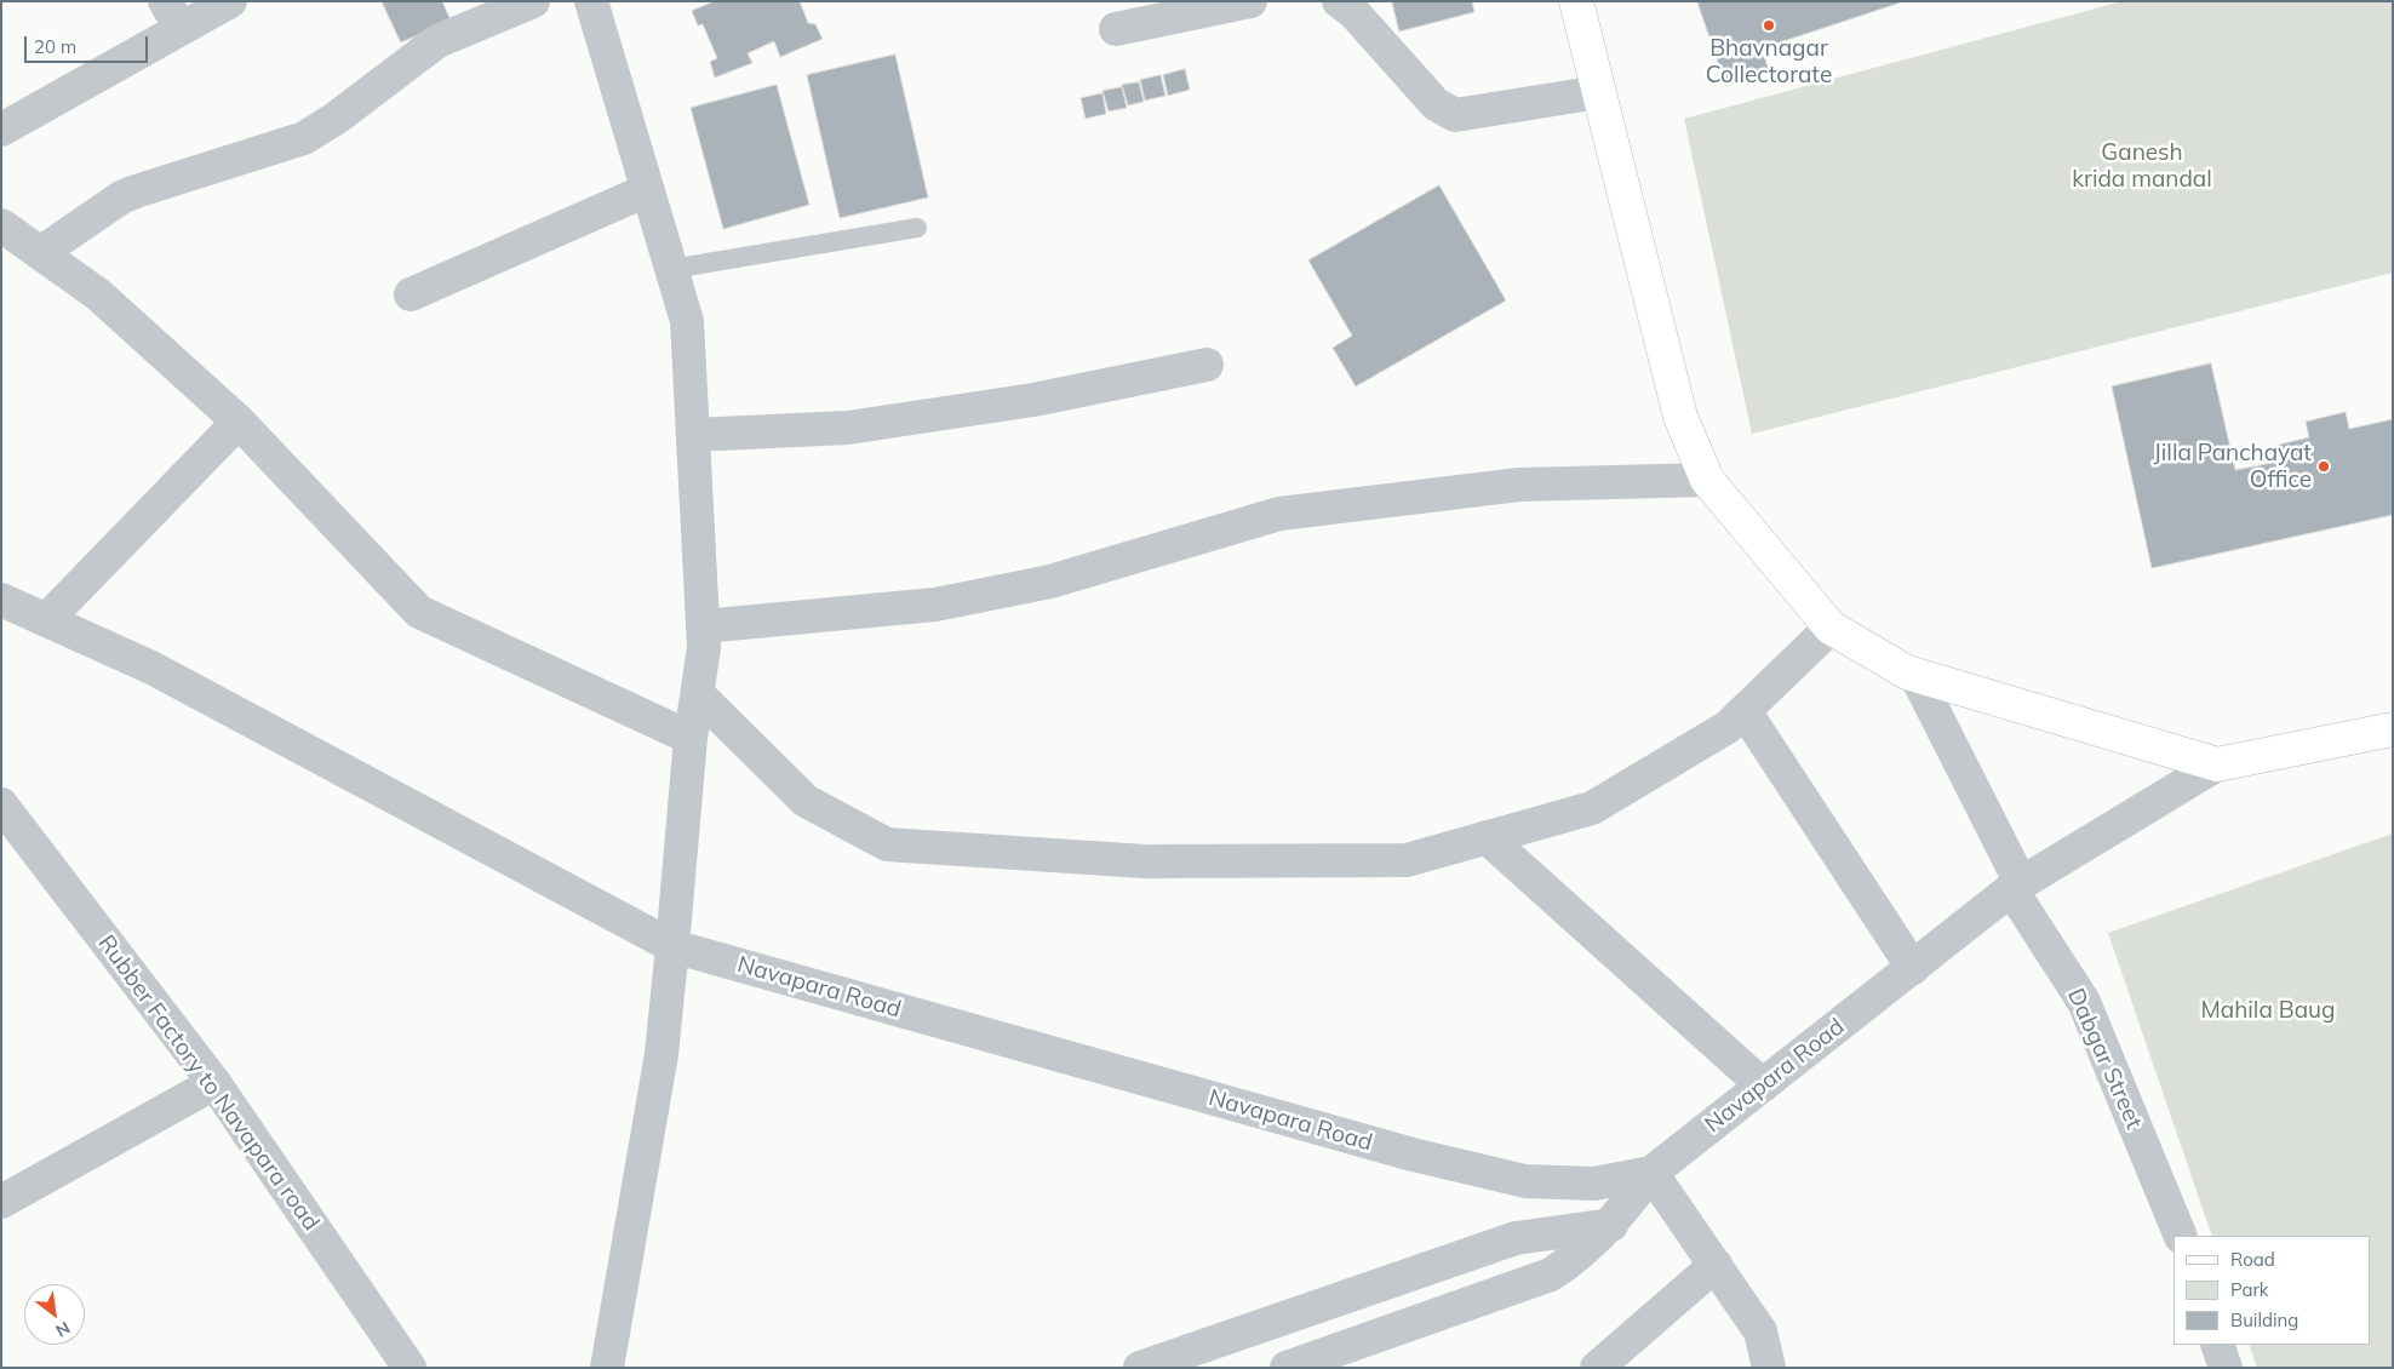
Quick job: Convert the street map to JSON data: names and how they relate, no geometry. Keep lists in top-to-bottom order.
{
  "streets": {
    "street": ["Navapara Road", "Dabgar Street", "Rubber Factory to Navapara road"]
  },
  "crossings": [
    ["Navapara Road", "Dabgar Street"]
  ],
  "parks": ["Ganesh krida mandal", "Mahila Baug"],
  "places": ["Bhavnagar Collectorate", "Jilla Panchayat Office"],
  "legend": ["Road", "Park", "Building"],
  "scale_bar": "20 m",
  "north": "bottom right"
}
